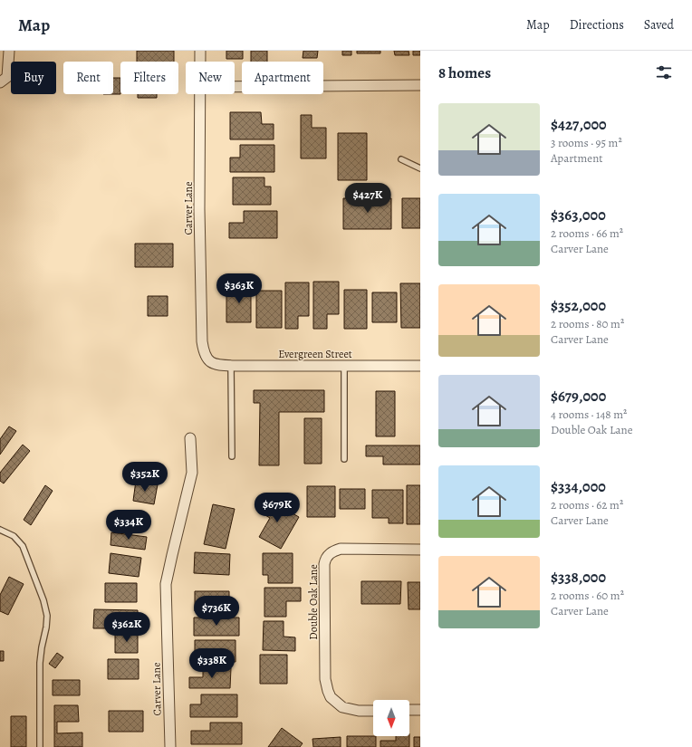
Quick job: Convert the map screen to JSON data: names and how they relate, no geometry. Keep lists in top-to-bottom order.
{
  "streets": {
    "street": ["Carver Lane", "Evergreen Street", "Double Oak Lane"]
  },
  "crossings": [
    ["Carver Lane", "Evergreen Street"]
  ],
  "north": "bottom",
  "page": {
    "header": "Map",
    "nav": ["Map", "Directions", "Saved"],
    "heading": "8 homes",
    "chip": [
      "Buy",
      "Rent",
      "Filters",
      "New",
      "Apartment"
    ],
    "list": [
      {
        "name": "$427,000",
        "note": "3 rooms · 95 m² · Apartment"
      },
      {
        "name": "$363,000",
        "note": "2 rooms · 66 m² · Carver Lane"
      },
      {
        "name": "$352,000",
        "note": "2 rooms · 80 m² · Carver Lane"
      },
      {
        "name": "$679,000",
        "note": "4 rooms · 148 m² · Double Oak Lane"
      },
      {
        "name": "$334,000",
        "note": "2 rooms · 62 m² · Carver Lane"
      },
      {
        "name": "$338,000",
        "note": "2 rooms · 60 m² · Carver Lane"
      }
    ],
    "price": [
      "$427K",
      "$363K",
      "$352K",
      "$679K",
      "$334K",
      "$736K",
      "$362K",
      "$338K"
    ]
  }
}
